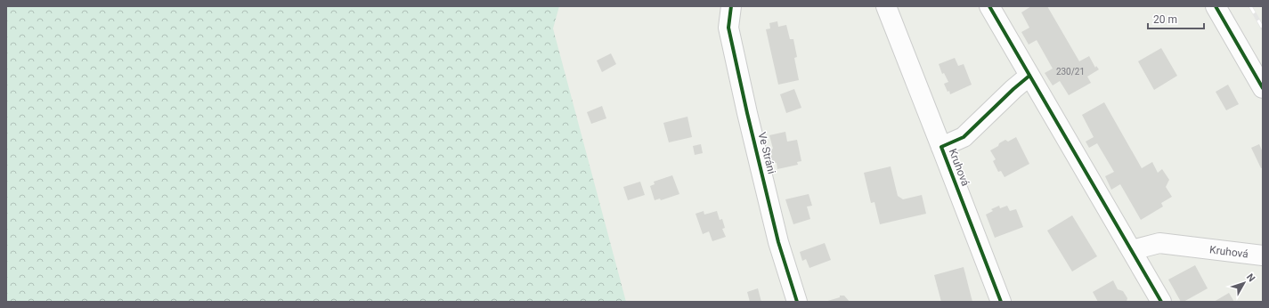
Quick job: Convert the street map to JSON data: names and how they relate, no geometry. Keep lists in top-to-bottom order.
{
  "streets": {
    "street": ["Ve Stráni", "Kruhová"]
  },
  "house_numbers": ["230/21"],
  "scale_bar": "20 m",
  "north": "top right"
}
